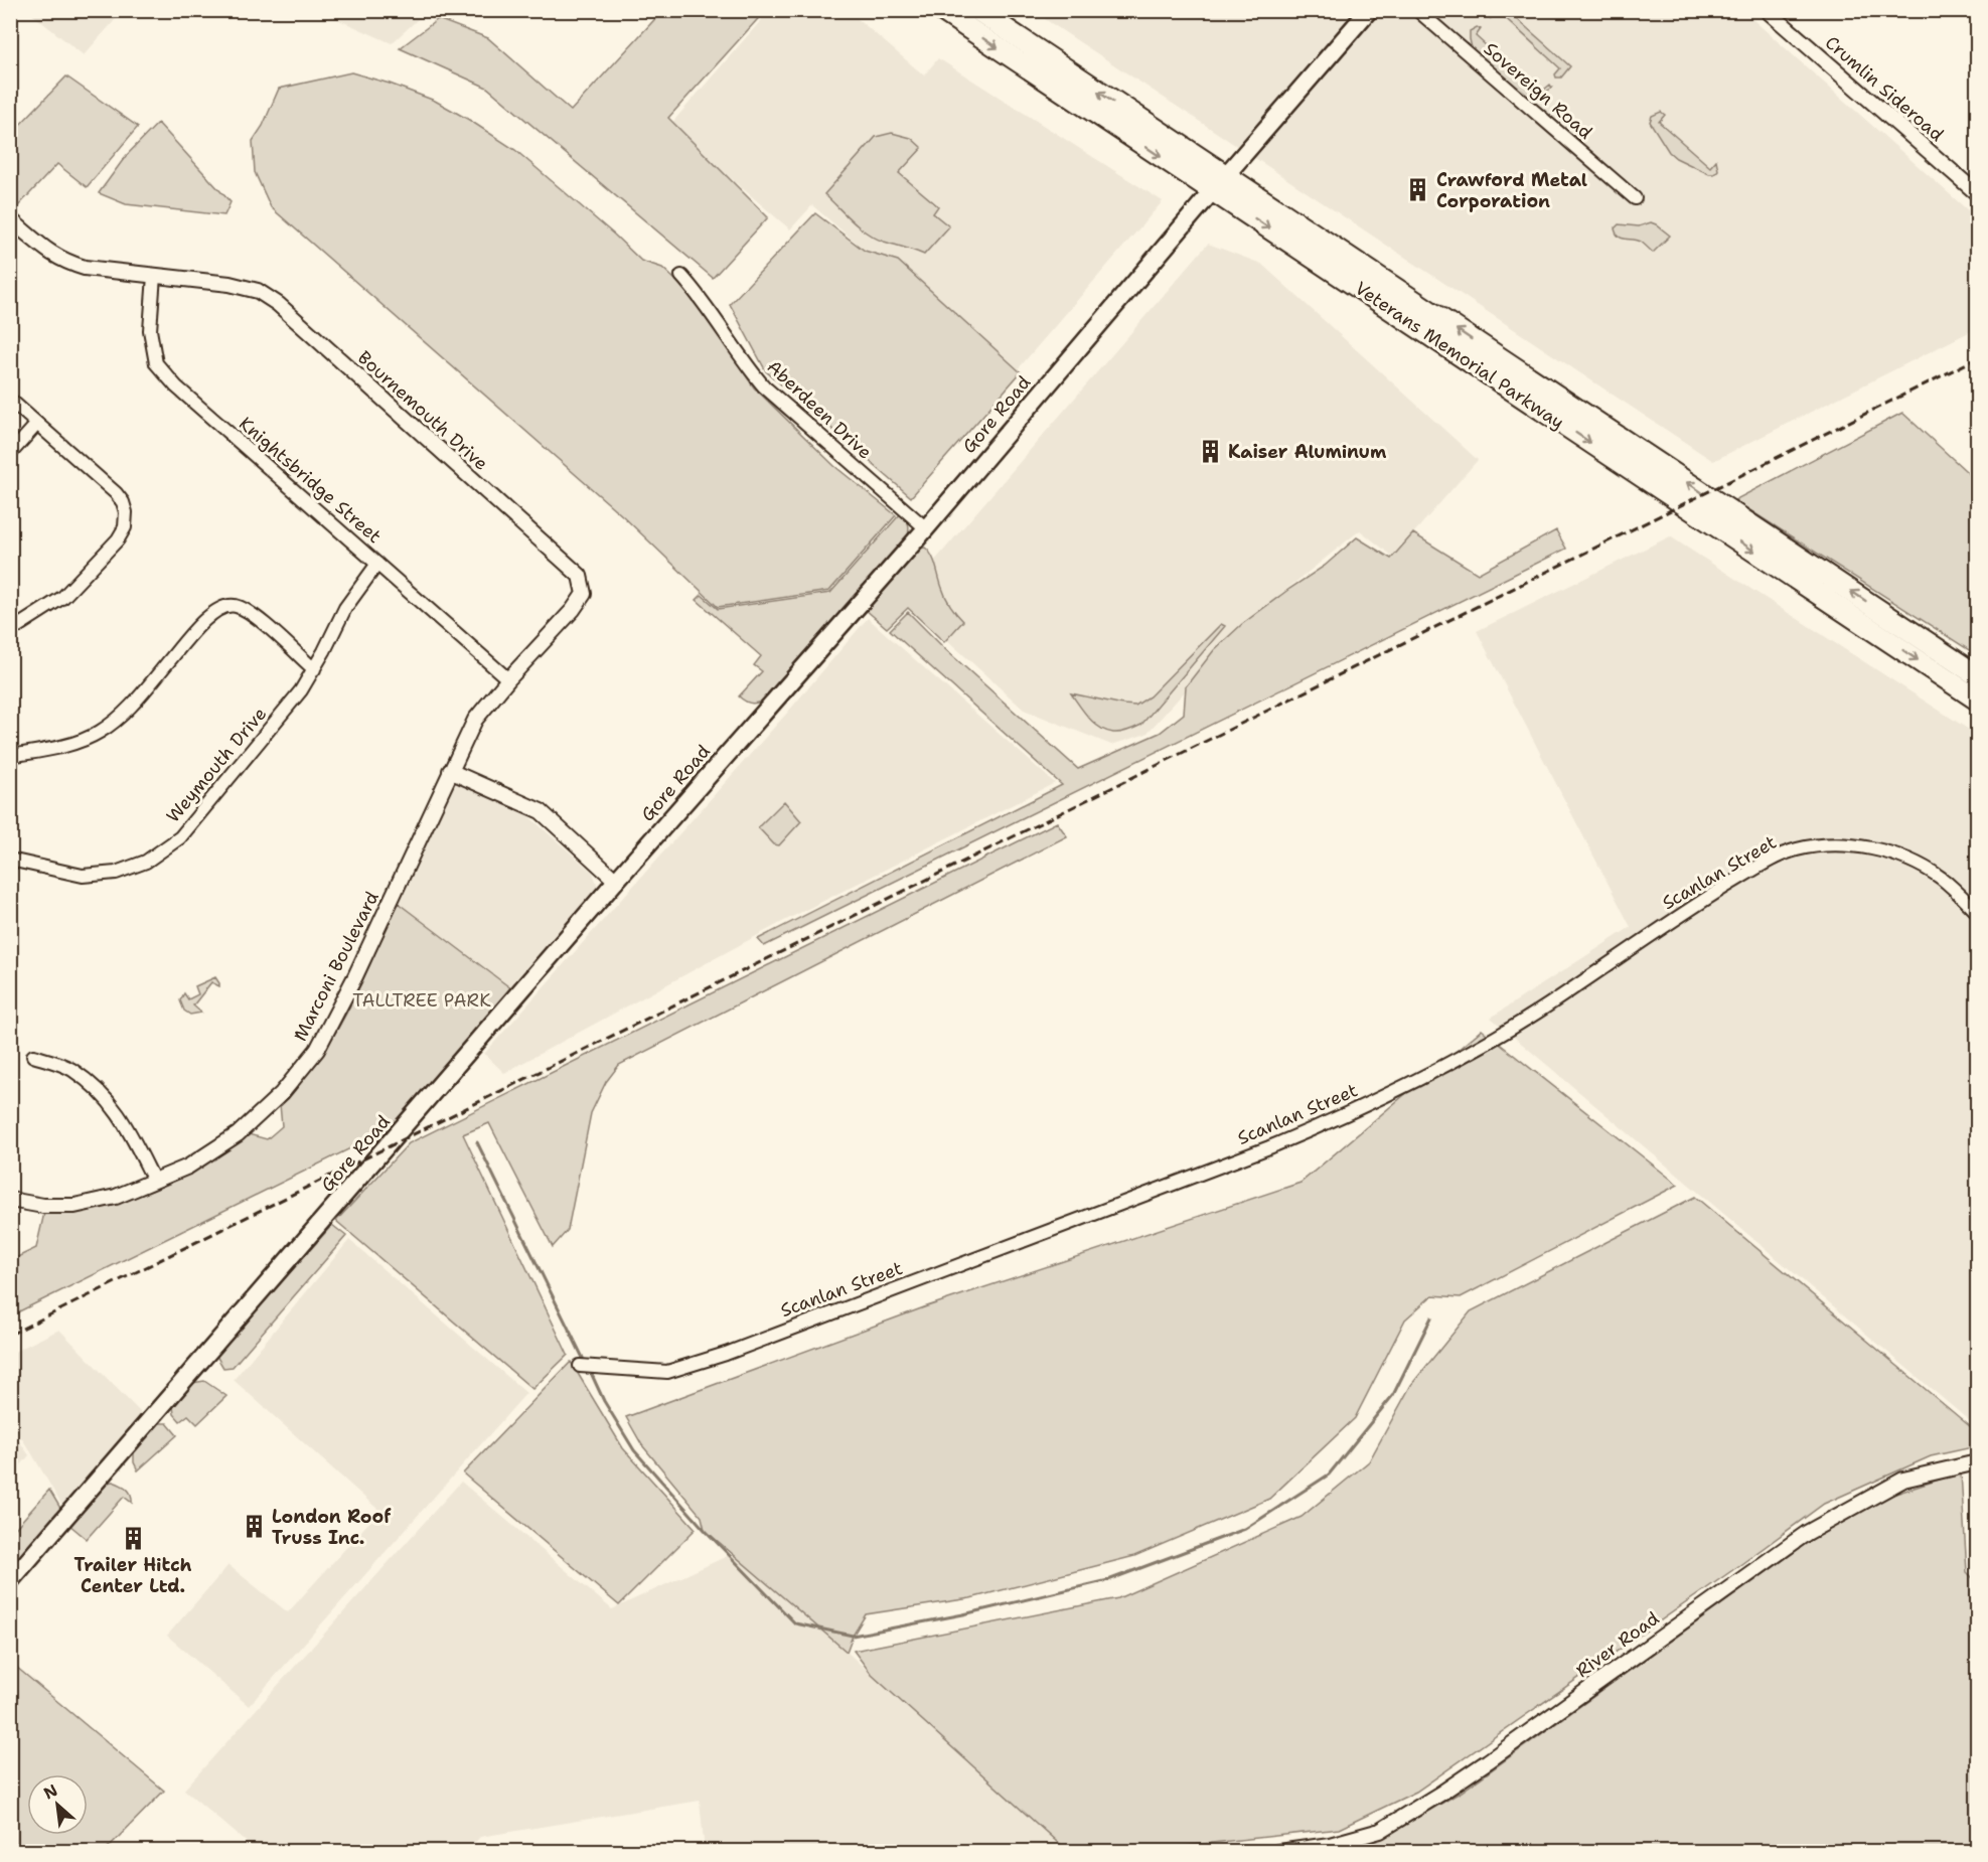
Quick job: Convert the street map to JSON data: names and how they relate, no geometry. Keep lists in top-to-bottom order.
{
  "streets": {
    "highway": ["Veterans Memorial Parkway"],
    "main road": ["Gore Road"],
    "street": [
      "Crumlin Sideroad",
      "Sovereign Road",
      "Aberdeen Drive",
      "Bournemouth Drive",
      "Knightsbridge Street",
      "Weymouth Drive",
      "Scanlan Street",
      "Marconi Boulevard",
      "River Road"
    ]
  },
  "crossings": [
    ["Veterans Memorial Parkway", "Gore Road"],
    ["Aberdeen Drive", "Gore Road"],
    ["Bournemouth Drive", "Knightsbridge Street"],
    ["Bournemouth Drive", "Marconi Boulevard"],
    ["Knightsbridge Street", "Weymouth Drive"]
  ],
  "parks": ["TALLTREE PARK"],
  "places": {
    "building": [
      "Crawford Metal Corporation",
      "Kaiser Aluminum",
      "London Roof Truss Inc.",
      "Trailer Hitch Center Ltd."
    ]
  },
  "north": "top left"
}
